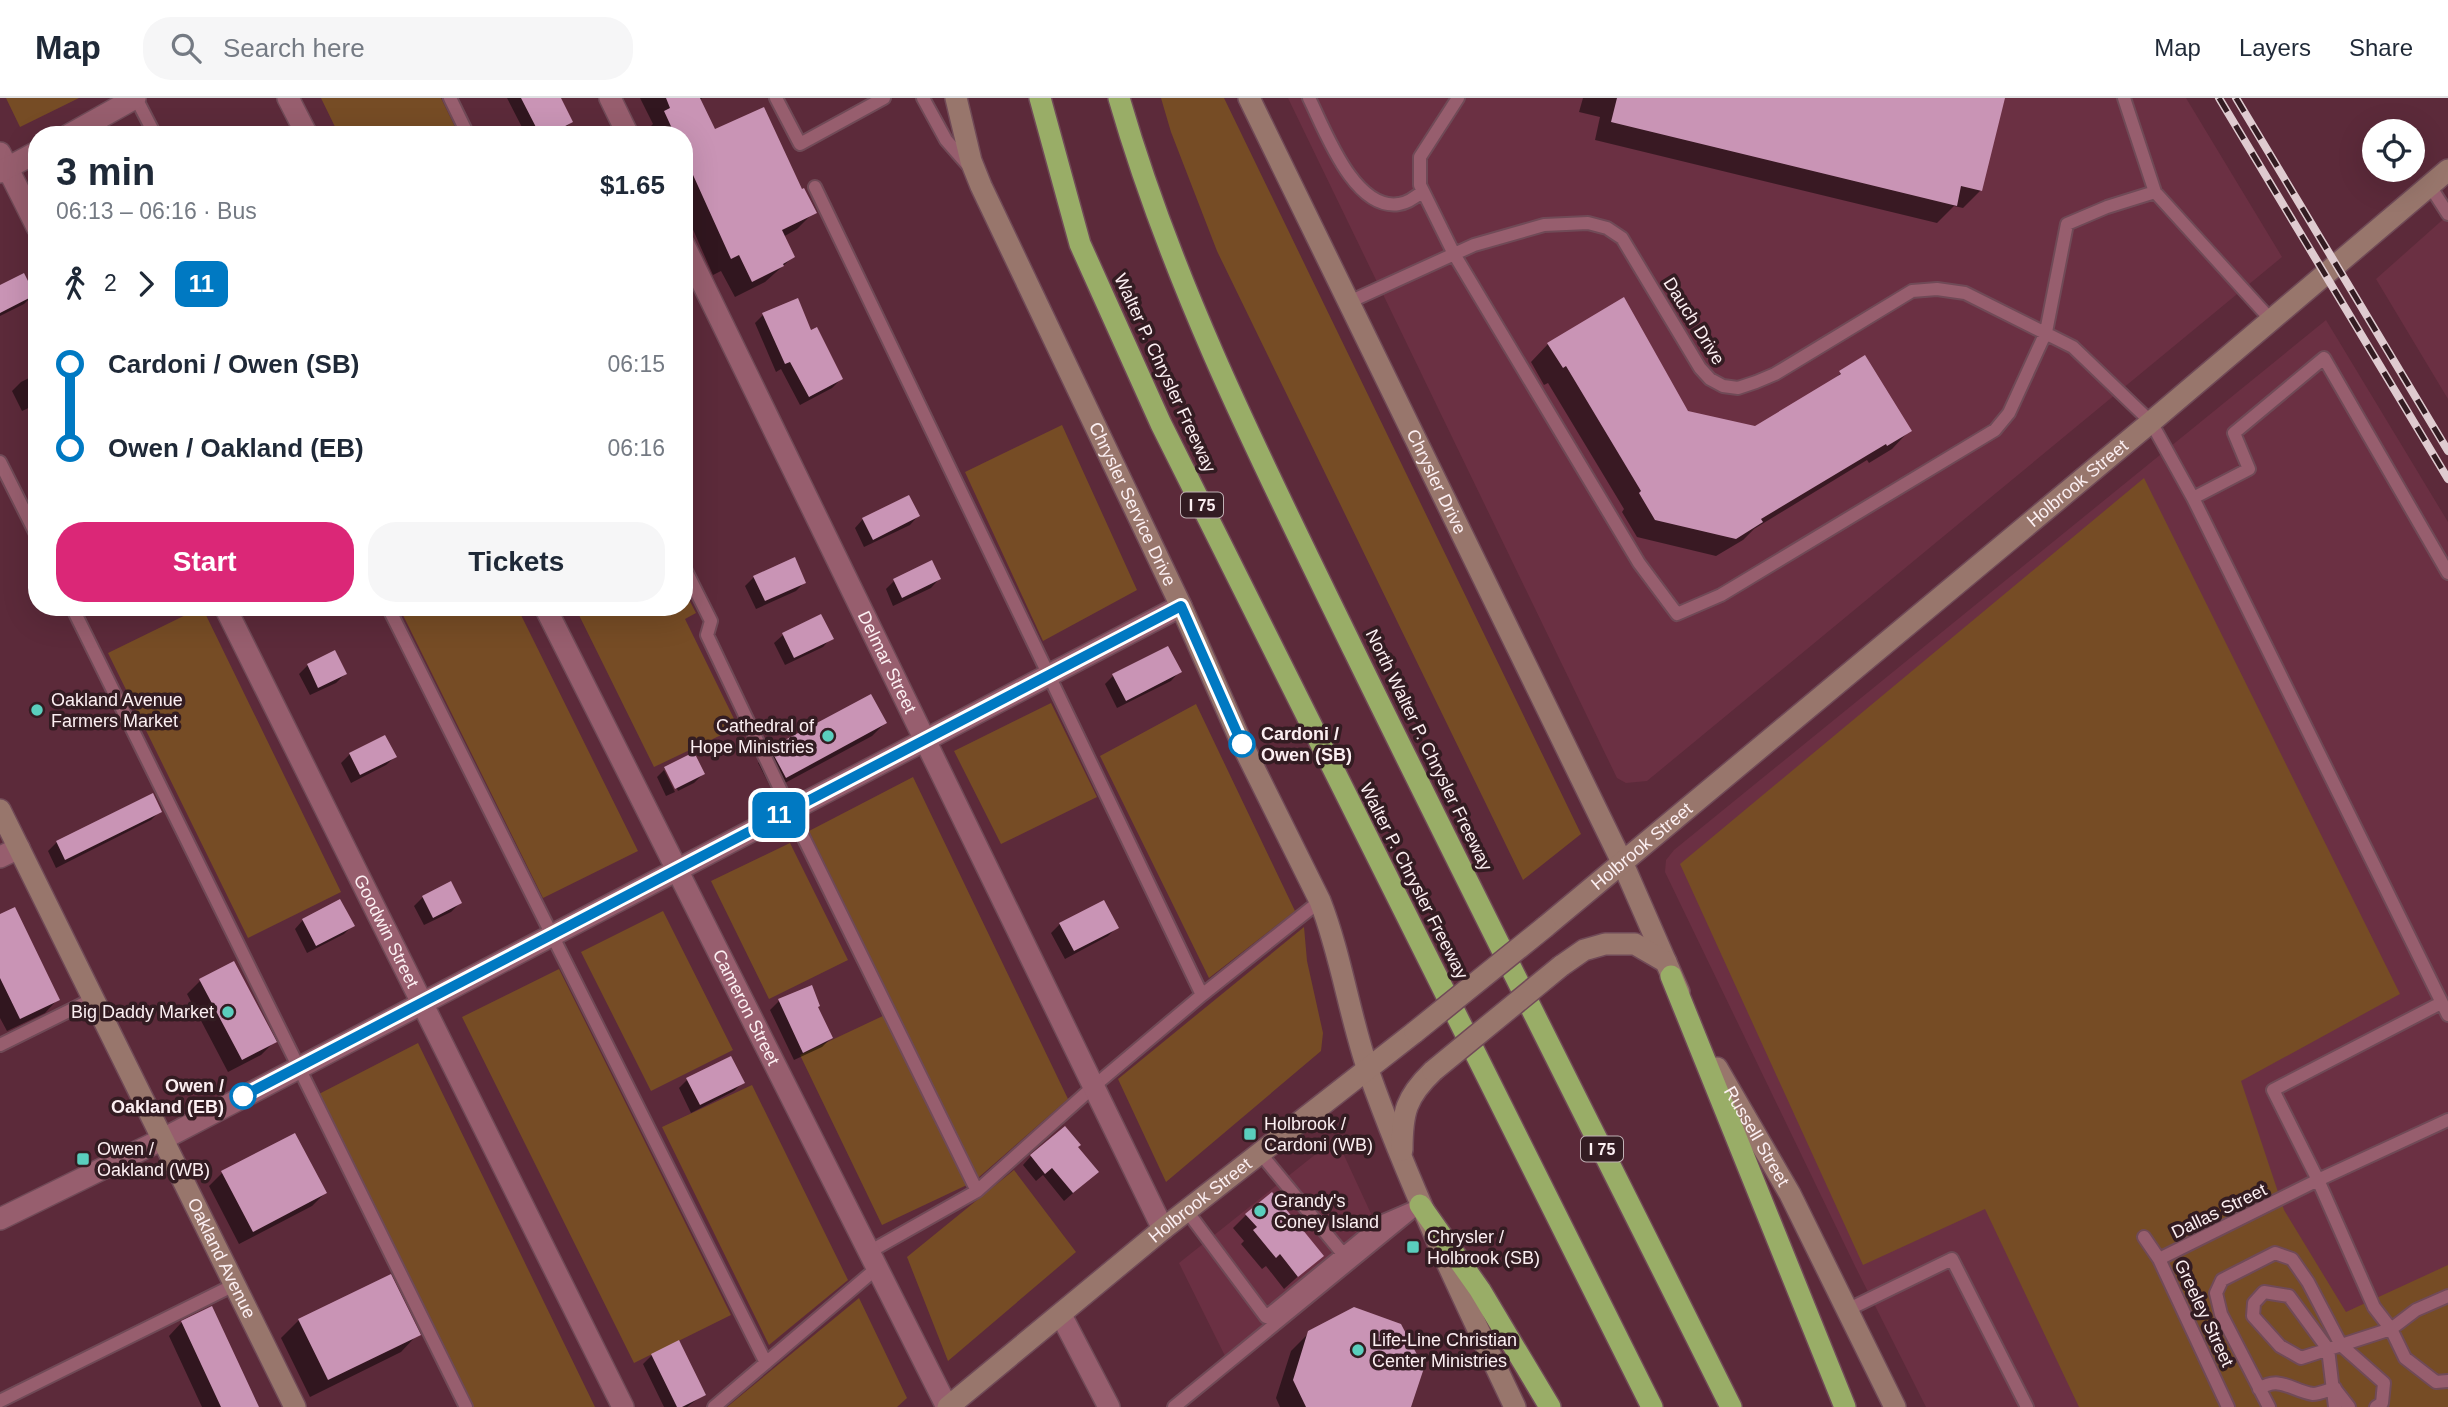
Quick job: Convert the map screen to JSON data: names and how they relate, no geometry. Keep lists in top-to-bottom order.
{
  "streets": {
    "highway": ["Walter P. Chrysler Freeway", "I 75", "North Walter P. Chrysler Freeway"],
    "street": [
      "Chrysler Drive",
      "Holbrook Street",
      "Chrysler Service Drive",
      "Delmar Street",
      "Goodwin Street",
      "Cameron Street",
      "Russell Street",
      "Oakland Avenue"
    ],
    "lane": ["Dauch Drive", "Dallas Street", "Greeley Street"]
  },
  "crossings": [
    ["Dauch Drive", "Chrysler Drive"],
    ["Dauch Drive", "Holbrook Street"],
    ["Chrysler Drive", "Holbrook Street"],
    ["Chrysler Drive", "Russell Street"],
    ["Holbrook Street", "Chrysler Service Drive"],
    ["Holbrook Street", "Delmar Street"],
    ["Holbrook Street", "Cameron Street"],
    ["Holbrook Street", "Russell Street"],
    ["Dallas Street", "Greeley Street"]
  ],
  "places": {
    "other": [
      "Oakland Avenue Farmers Market",
      "Cathedral of Hope Ministries",
      "Cardoni / Owen (SB)",
      "Big Daddy Market",
      "Owen / Oakland (EB)",
      "Grandy's Coney Island",
      "Life-Line Christian Center Ministries"
    ],
    "transit": ["Holbrook / Cardoni (WB)", "Owen / Oakland (WB)", "Chrysler / Holbrook (SB)"]
  },
  "lines": ["bus line 11"],
  "page": {
    "header": "Map",
    "search": "Search here",
    "nav": ["Map", "Layers", "Share"],
    "on_map": "11",
    "heading": ["3 min", "06:13 – 06:16 · Bus", "$1.65"],
    "legs": ["2", "11"],
    "list": [
      {
        "name": "Cardoni / Owen (SB)",
        "value": "06:15"
      },
      {
        "name": "Owen / Oakland (EB)",
        "value": "06:16"
      }
    ],
    "buttons": ["Start", "Tickets"]
  }
}
